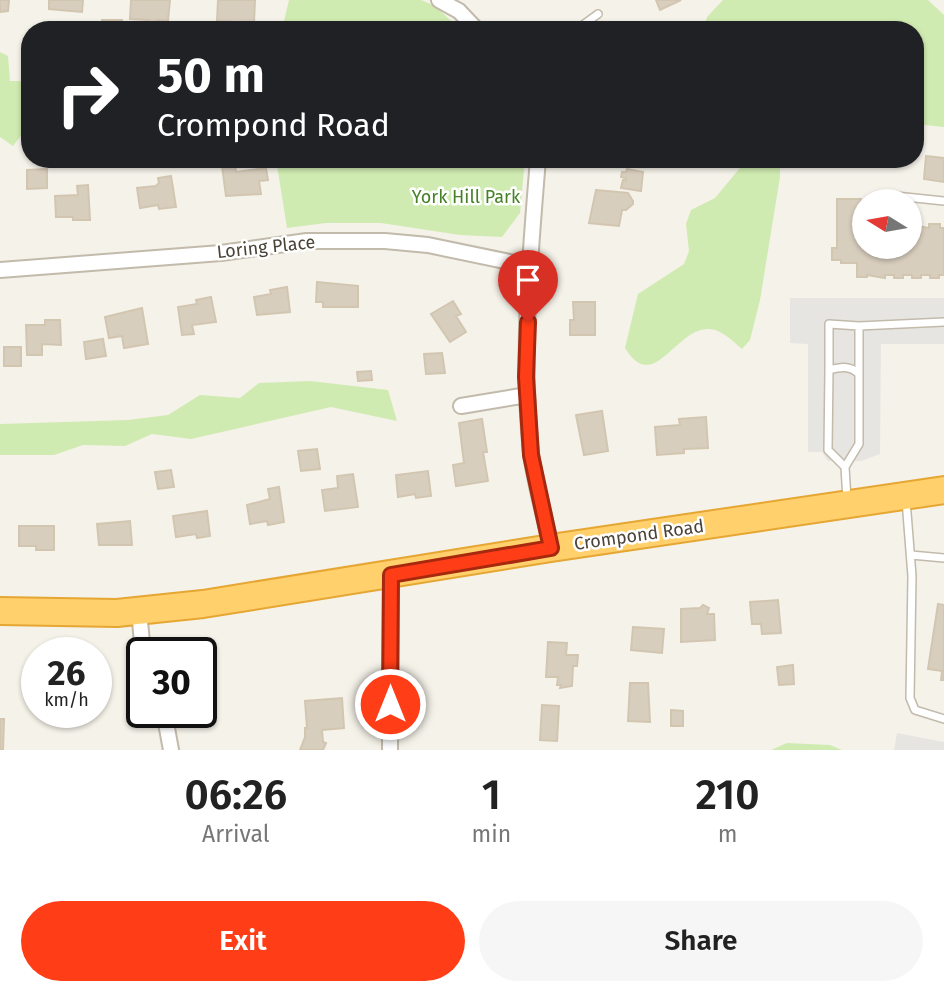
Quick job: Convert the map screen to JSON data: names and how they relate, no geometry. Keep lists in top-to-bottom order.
{
  "streets": {
    "highway": ["Crompond Road"],
    "street": ["Loring Place"]
  },
  "parks": ["York Hill Park"],
  "north": "left",
  "page": {
    "turn": ["50 m", "Crompond Road"],
    "speed": "26 km/h",
    "limit": "30",
    "eta": [
      "06:26",
      "Arrival",
      "1",
      "min",
      "210",
      "m"
    ],
    "buttons": ["Exit", "Share"]
  }
}
